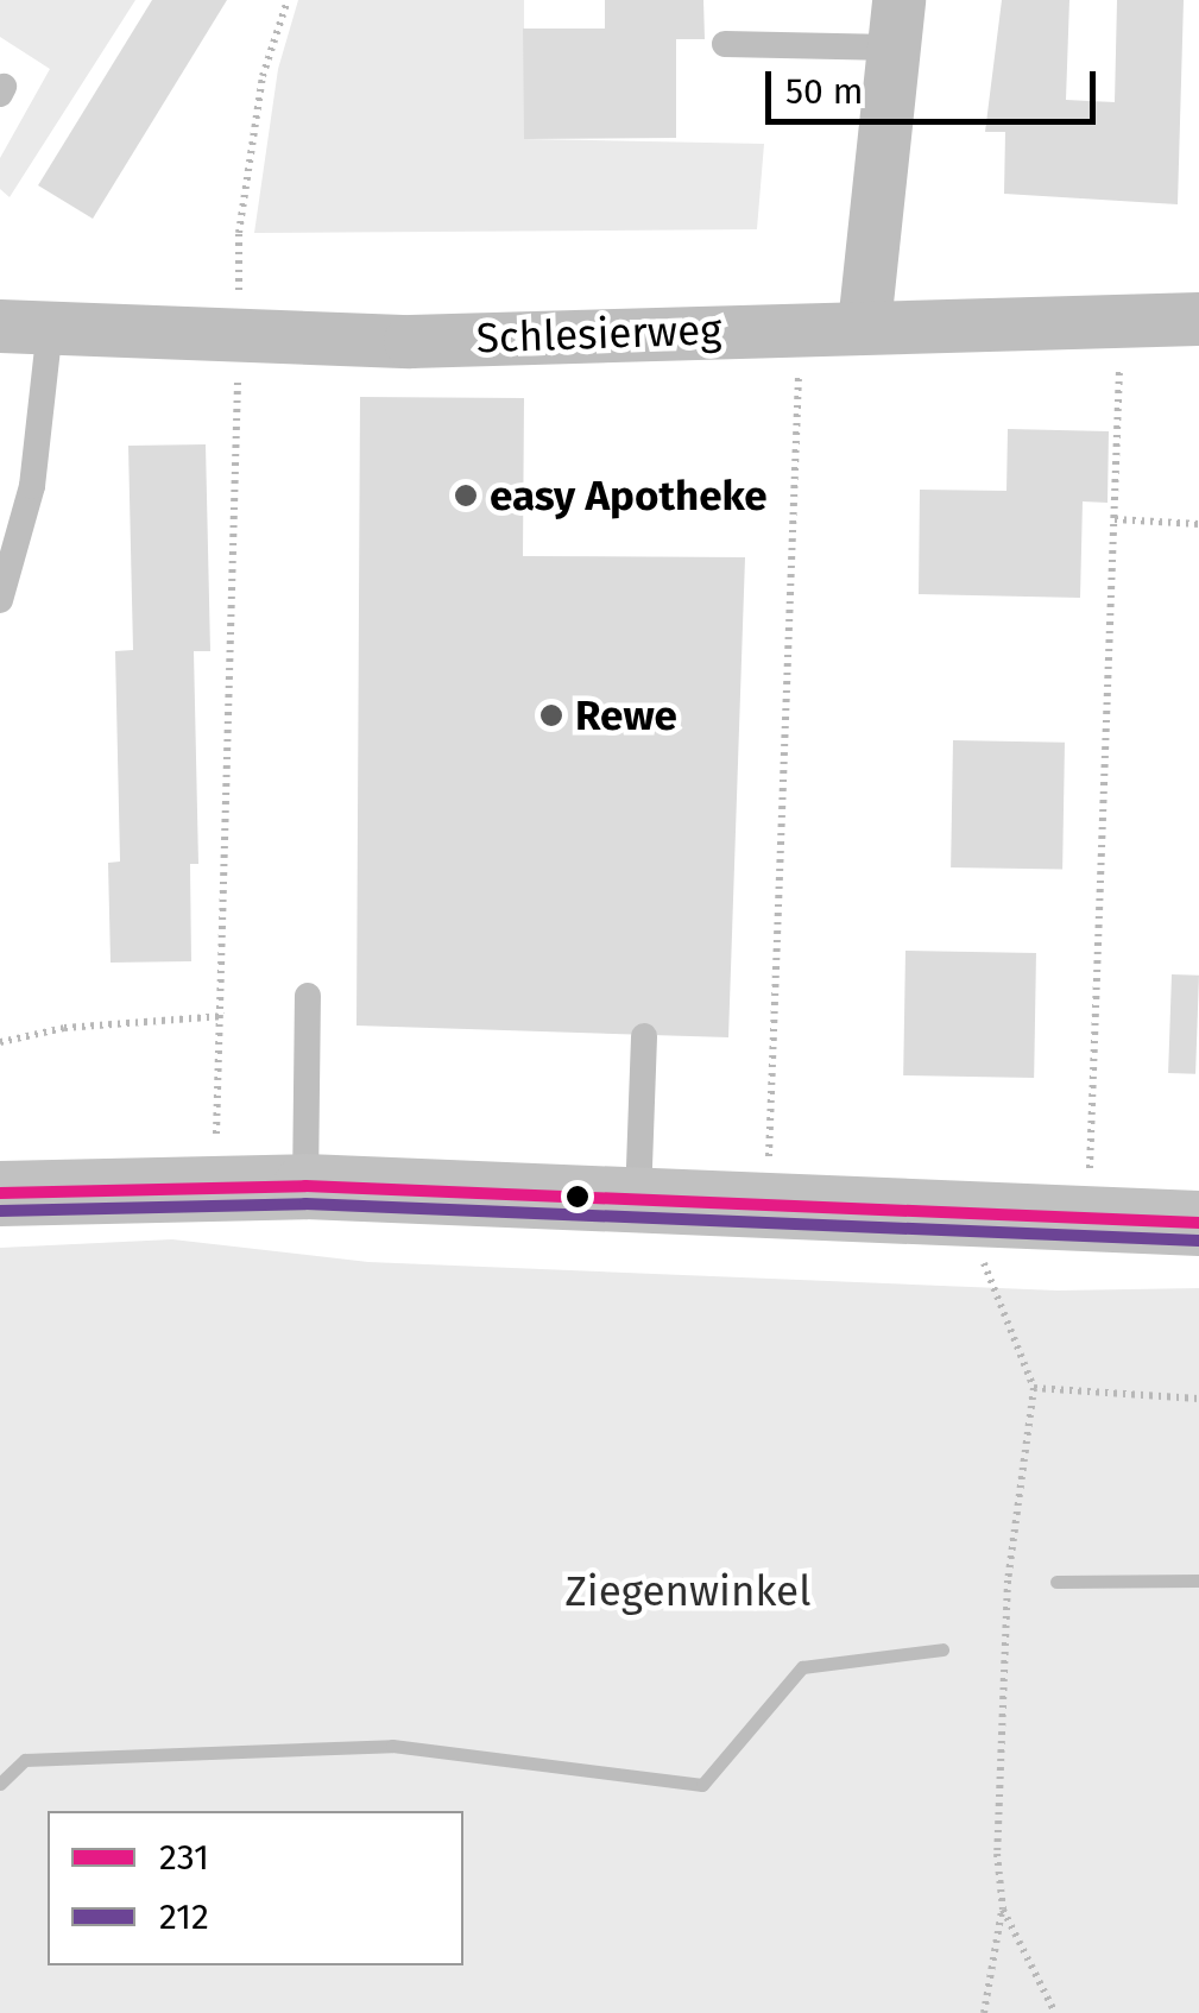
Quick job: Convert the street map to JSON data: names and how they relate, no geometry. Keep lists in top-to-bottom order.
{
  "streets": {
    "street": ["Schlesierweg"]
  },
  "parks": ["Ziegenwinkel"],
  "places": ["easy Apotheke", "Rewe"],
  "lines": ["transit line 231", "transit line 212"],
  "legend": ["231", "212"],
  "scale_bar": "50 m"
}
